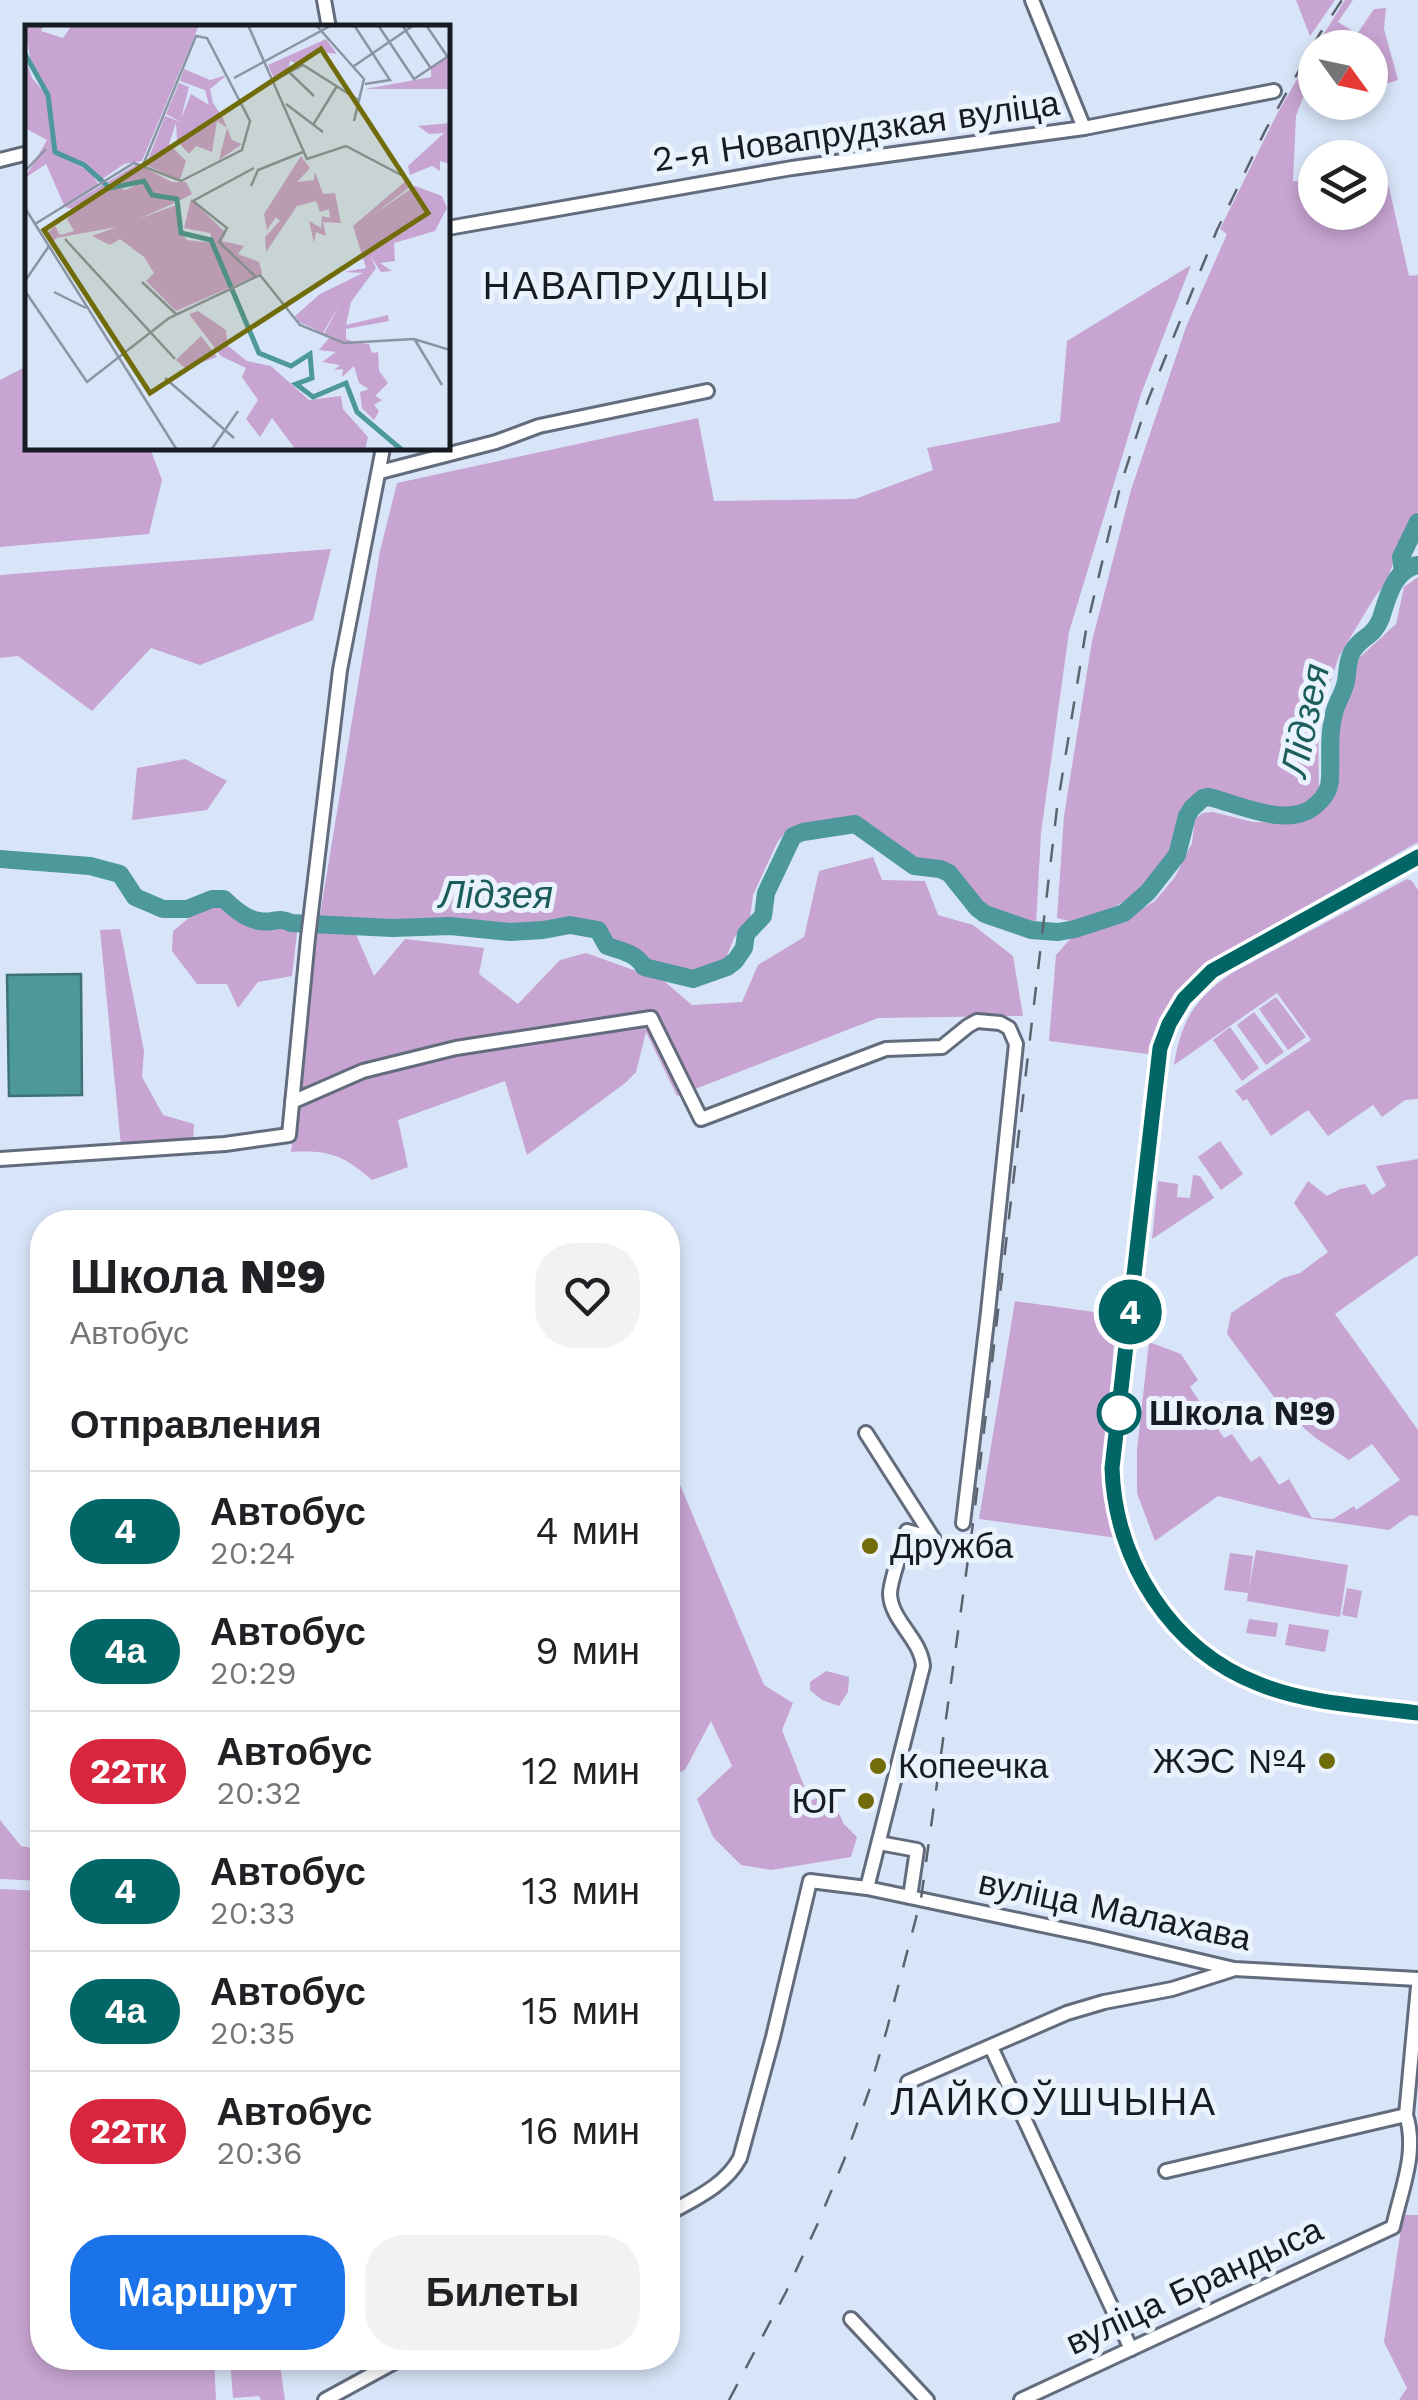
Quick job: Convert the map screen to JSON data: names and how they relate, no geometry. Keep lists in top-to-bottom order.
{
  "streets": {
    "street": ["2-я Новапрудзкая вуліца", "вуліца Малахава", "вуліца Брандыса"]
  },
  "districts": ["НАВАПРУДЦЫ", "ЛАЙКОЎШЧЫНА"],
  "water": ["Лідзея"],
  "places": [
    "Школа №9",
    "Дружба",
    "ЖЭС №4",
    "Копеечка",
    "ЮГ"
  ],
  "lines": ["bus line 4"],
  "north": "bottom right",
  "page": {
    "on_map": "4",
    "heading": [
      ["Школа №9", "Автобус"],
      "Отправления"
    ],
    "list": [
      {
        "mark": "4",
        "name": "Автобус",
        "note": "20:24",
        "value": "4 мин"
      },
      {
        "mark": "4а",
        "name": "Автобус",
        "note": "20:29",
        "value": "9 мин"
      },
      {
        "mark": "22тк",
        "name": "Автобус",
        "note": "20:32",
        "value": "12 мин"
      },
      {
        "mark": "4",
        "name": "Автобус",
        "note": "20:33",
        "value": "13 мин"
      },
      {
        "mark": "4а",
        "name": "Автобус",
        "note": "20:35",
        "value": "15 мин"
      },
      {
        "mark": "22тк",
        "name": "Автобус",
        "note": "20:36",
        "value": "16 мин"
      }
    ],
    "buttons": ["Маршрут", "Билеты"]
  }
}
